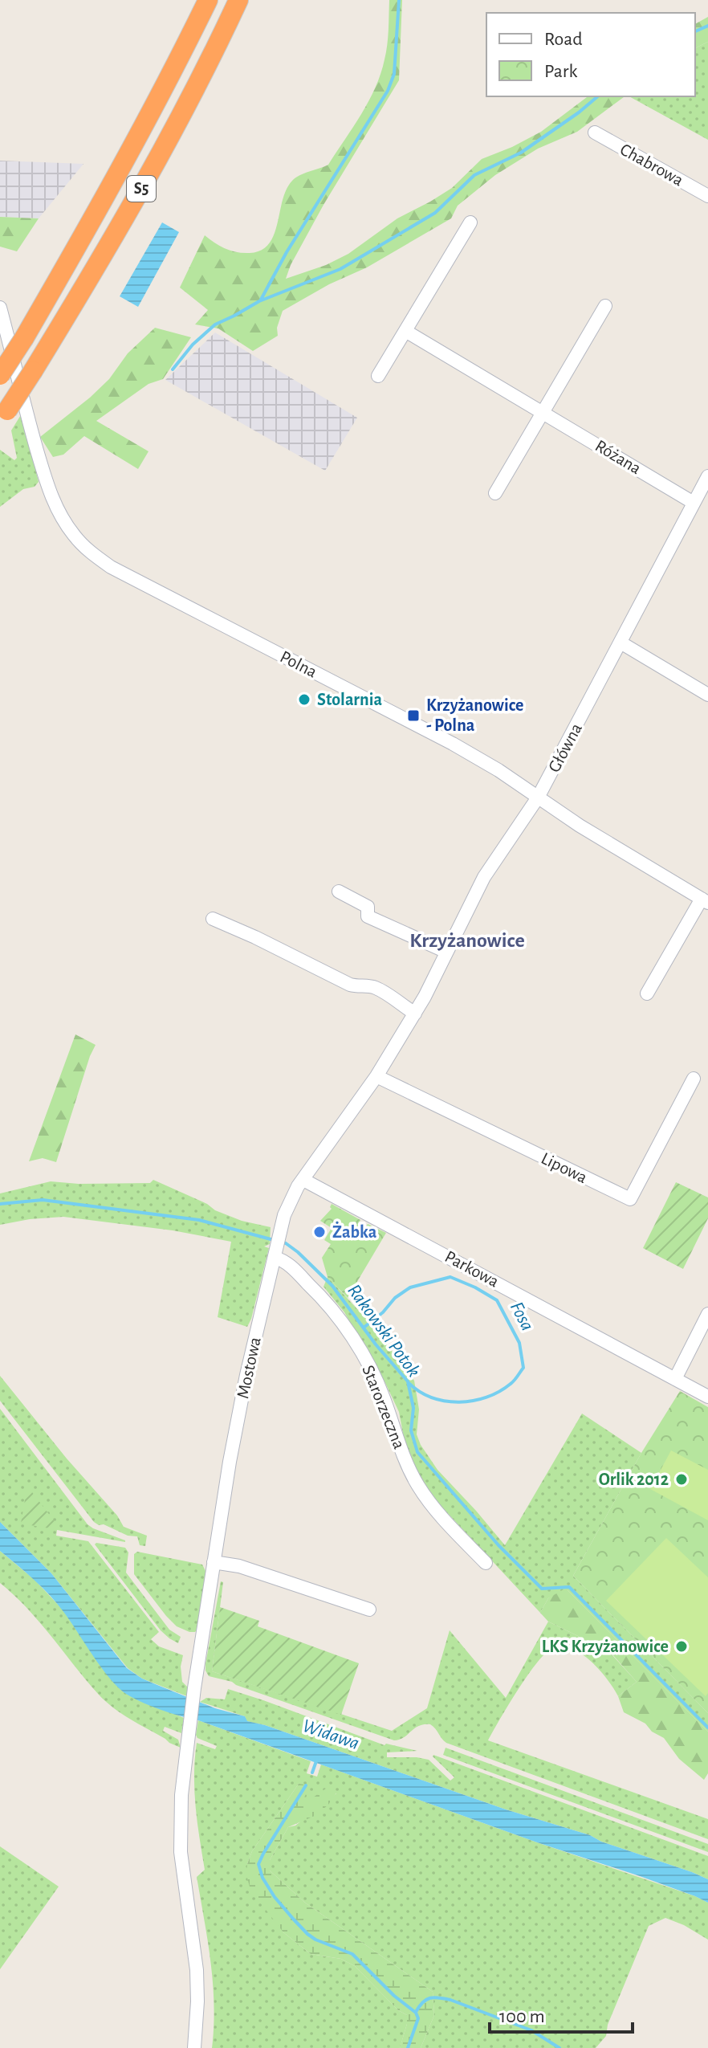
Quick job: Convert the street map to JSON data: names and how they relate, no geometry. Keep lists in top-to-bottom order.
{
  "streets": {
    "highway": ["S5"],
    "street": [
      "Chabrowa",
      "Różana",
      "Polna",
      "Główna",
      "Lipowa",
      "Parkowa",
      "Mostowa",
      "Starorzeczna"
    ]
  },
  "crossings": [
    ["Różana", "Główna"],
    ["Polna", "Główna"],
    ["Główna", "Lipowa"],
    ["Główna", "Parkowa"],
    ["Główna", "Mostowa"],
    ["Parkowa", "Mostowa"],
    ["Mostowa", "Starorzeczna"]
  ],
  "districts": ["Krzyżanowice"],
  "water": ["Fosa", "Rakowski Potok", "Widawa"],
  "places": {
    "other": [
      "Stolarnia",
      "Żabka",
      "Orlik 2012",
      "LKS Krzyżanowice"
    ],
    "transit": ["Krzyżanowice - Polna"]
  },
  "legend": ["Road", "Park"],
  "scale_bar": "100 m"
}
